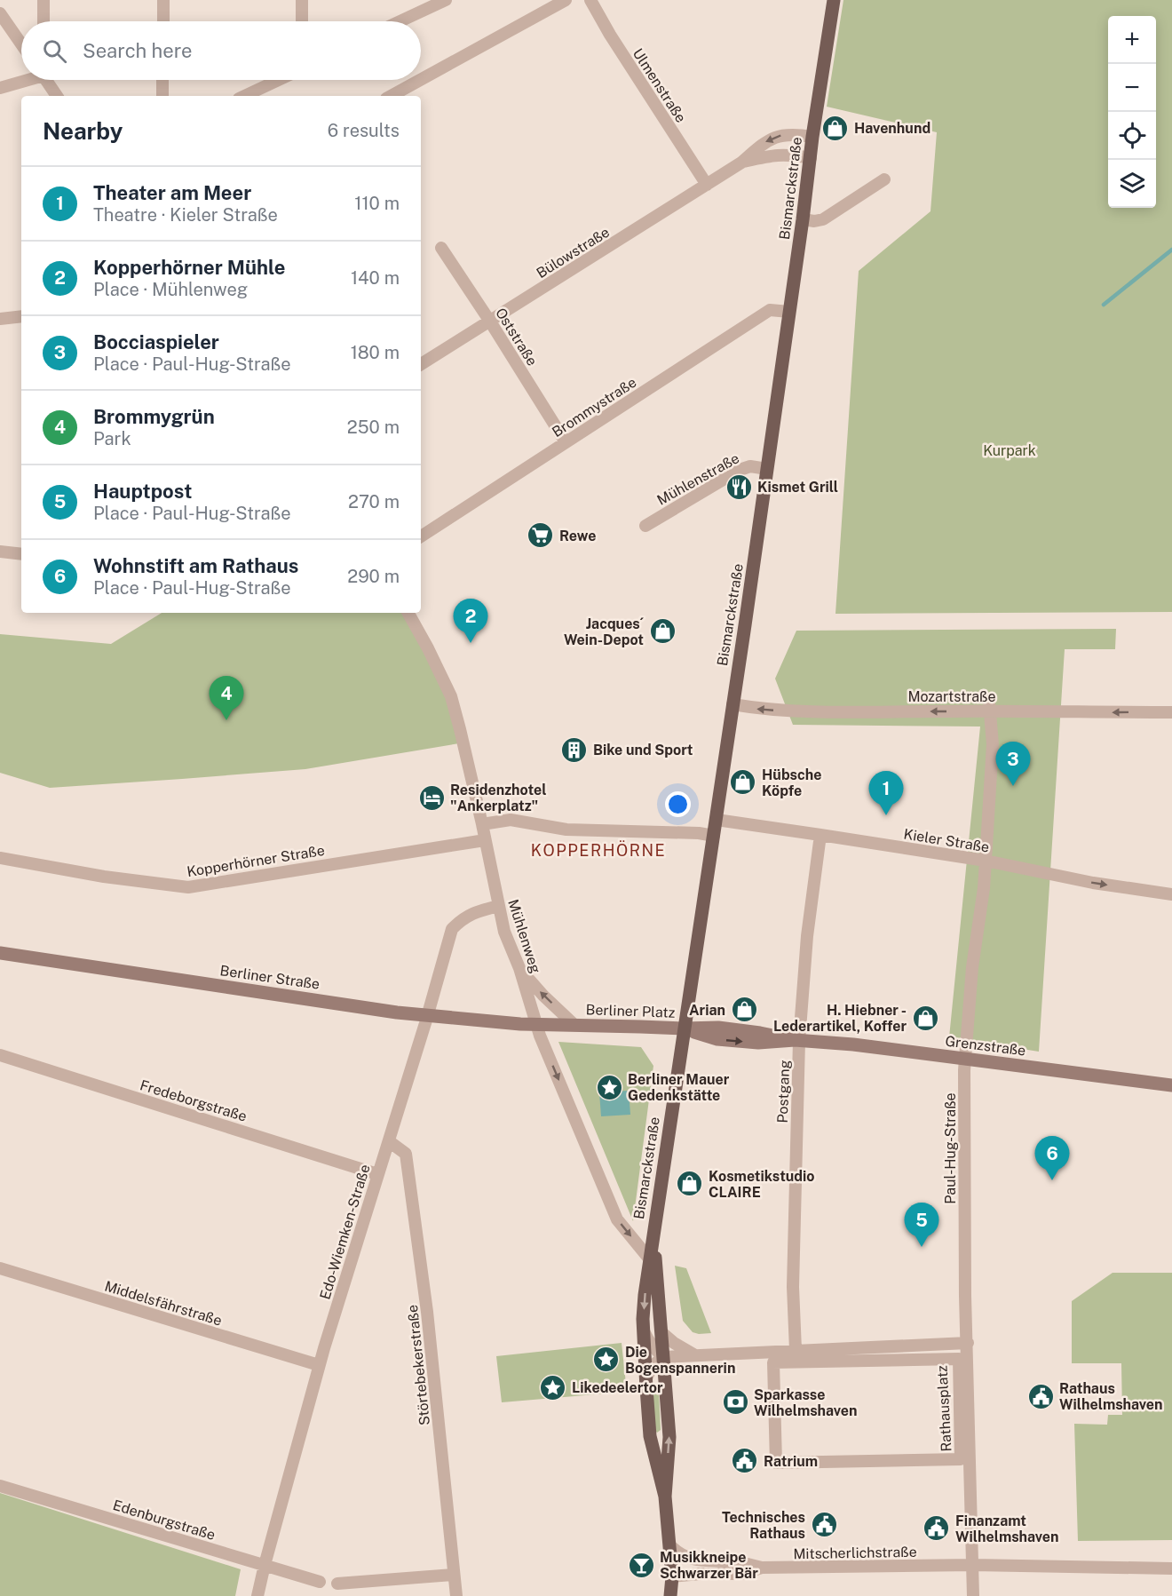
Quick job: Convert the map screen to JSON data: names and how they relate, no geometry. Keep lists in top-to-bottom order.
{
  "streets": {
    "main road": [
      "Bismarckstraße",
      "Berliner Straße",
      "Berliner Platz",
      "Grenzstraße"
    ],
    "street": [
      "Ulmenstraße",
      "Bülowstraße",
      "Oststraße",
      "Brommystraße",
      "Mühlenstraße",
      "Mozartstraße",
      "Kieler Straße",
      "Kopperhörner Straße",
      "Mühlenweg",
      "Postgang",
      "Fredeborgstraße",
      "Paul-Hug-Straße",
      "Edo-Wiemken-Straße",
      "Middelsfährstraße",
      "Störtebekerstraße",
      "Rathausplatz",
      "Edenburgstraße",
      "Mitscherlichstraße"
    ]
  },
  "crossings": [
    ["Ulmenstraße", "Bülowstraße"],
    ["Bismarckstraße", "Bülowstraße"],
    ["Bismarckstraße", "Brommystraße"],
    ["Bismarckstraße", "Mühlenstraße"],
    ["Bismarckstraße", "Mozartstraße"],
    ["Bismarckstraße", "Kieler Straße"],
    ["Bismarckstraße", "Mühlenweg"],
    ["Bismarckstraße", "Berliner Platz"],
    ["Bismarckstraße", "Grenzstraße"],
    ["Bismarckstraße", "Rathausplatz"],
    ["Bismarckstraße", "Mitscherlichstraße"],
    ["Bülowstraße", "Oststraße"],
    ["Oststraße", "Brommystraße"],
    ["Mozartstraße", "Paul-Hug-Straße"],
    ["Kieler Straße", "Postgang"],
    ["Kieler Straße", "Paul-Hug-Straße"],
    ["Kopperhörner Straße", "Mühlenweg"],
    ["Mühlenweg", "Berliner Straße"],
    ["Mühlenweg", "Berliner Platz"],
    ["Mühlenweg", "Edo-Wiemken-Straße"],
    ["Berliner Straße", "Berliner Platz"],
    ["Berliner Straße", "Edo-Wiemken-Straße"],
    ["Berliner Platz", "Grenzstraße"],
    ["Grenzstraße", "Postgang"],
    ["Grenzstraße", "Paul-Hug-Straße"],
    ["Postgang", "Rathausplatz"],
    ["Fredeborgstraße", "Edo-Wiemken-Straße"],
    ["Paul-Hug-Straße", "Rathausplatz"],
    ["Paul-Hug-Straße", "Mitscherlichstraße"],
    ["Edo-Wiemken-Straße", "Middelsfährstraße"],
    ["Edo-Wiemken-Straße", "Störtebekerstraße"],
    ["Edo-Wiemken-Straße", "Edenburgstraße"]
  ],
  "one_way": ["Mozartstraße", "Kieler Straße", "Mühlenweg"],
  "districts": ["KOPPERHÖRNE"],
  "parks": ["Kurpark"],
  "places": {
    "shop": [
      "Havenhund",
      "Jacques´ Wein-Depot",
      "Hübsche Köpfe",
      "Arian",
      "H. Hiebner - Lederartikel, Koffer",
      "Kosmetikstudio CLAIRE"
    ],
    "restaurant": ["Kismet Grill"],
    "supermarket": ["Rewe"],
    "building": ["Bike und Sport"],
    "hotel": ["Residenzhotel \"Ankerplatz\""],
    "place": ["Berliner Mauer Gedenkstätte", "Die Bogenspannerin", "Likedeelertor"],
    "public building": [
      "Rathaus Wilhelmshaven",
      "Ratrium",
      "Technisches Rathaus",
      "Finanzamt Wilhelmshaven"
    ],
    "bank": ["Sparkasse Wilhelmshaven"],
    "bar": ["Musikkneipe Schwarzer Bär"]
  },
  "page": {
    "map_buttons": ["+", "−"],
    "search": "Search here",
    "heading": ["Nearby", "6 results"],
    "list": [
      {
        "mark": "1",
        "name": "Theater am Meer",
        "note": "Theatre · Kieler Straße",
        "value": "110 m"
      },
      {
        "mark": "2",
        "name": "Kopperhörner Mühle",
        "note": "Place · Mühlenweg",
        "value": "140 m"
      },
      {
        "mark": "3",
        "name": "Bocciaspieler",
        "note": "Place · Paul-Hug-Straße",
        "value": "180 m"
      },
      {
        "mark": "4",
        "name": "Brommygrün",
        "note": "Park",
        "value": "250 m"
      },
      {
        "mark": "5",
        "name": "Hauptpost",
        "note": "Place · Paul-Hug-Straße",
        "value": "270 m"
      },
      {
        "mark": "6",
        "name": "Wohnstift am Rathaus",
        "note": "Place · Paul-Hug-Straße",
        "value": "290 m"
      }
    ],
    "pins": [
      "2",
      "4",
      "3",
      "1",
      "6",
      "5"
    ]
  }
}
